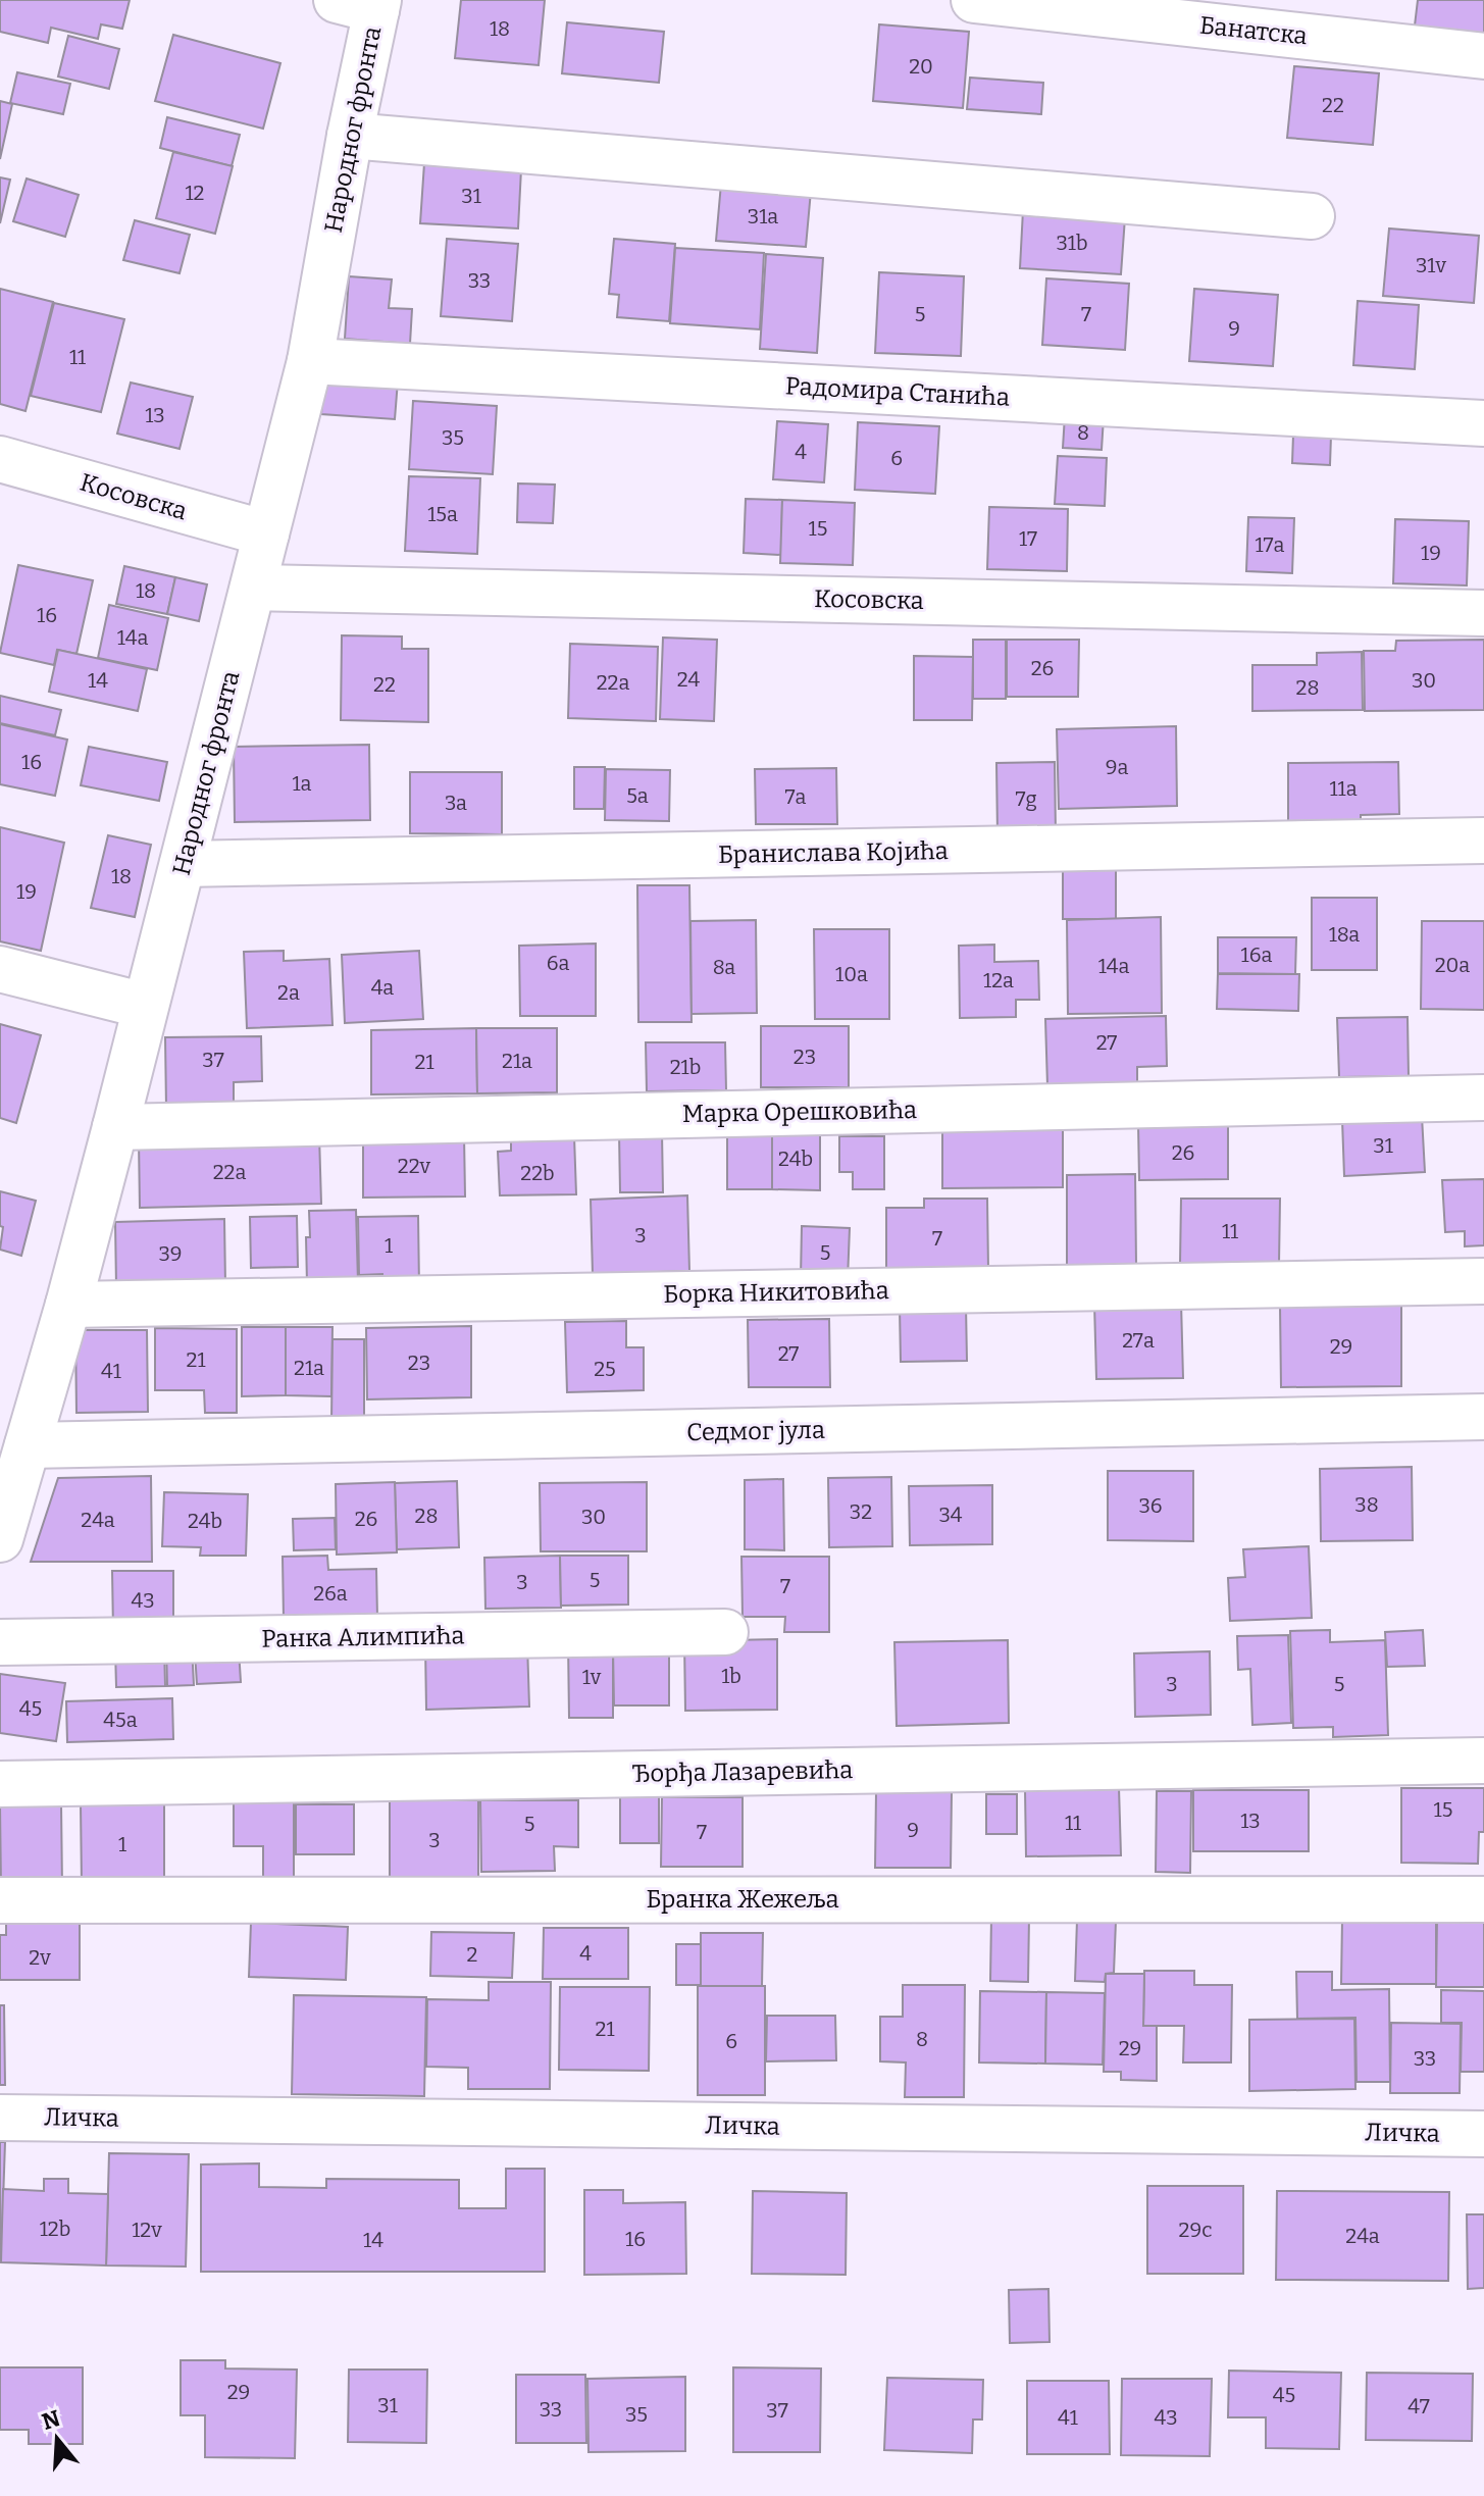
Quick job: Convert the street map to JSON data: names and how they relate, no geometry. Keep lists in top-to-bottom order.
{
  "streets": {
    "street": [
      "Банатска",
      "Народног фронта",
      "Радомира Станића",
      "Косовска",
      "Бранислава Којића",
      "Марка Орешковића",
      "Борка Никитовића",
      "Седмог јула",
      "Ранка Алимпића",
      "Ђорђа Лазаревића",
      "Бранка Жежеља",
      "Личка"
    ]
  },
  "crossings": [
    ["Народног фронта", "Радомира Станића"],
    ["Народног фронта", "Косовска"],
    ["Народног фронта", "Бранислава Којића"],
    ["Народног фронта", "Марка Орешковића"],
    ["Народног фронта", "Борка Никитовића"],
    ["Народног фронта", "Седмог јула"]
  ],
  "house_numbers": [
    "18",
    "20",
    "22",
    "12",
    "31",
    "31a",
    "31b",
    "31v",
    "33",
    "5",
    "7",
    "9",
    "11",
    "13",
    "8",
    "35",
    "4",
    "6",
    "15a",
    "15",
    "17",
    "17a",
    "19",
    "18",
    "16",
    "14a",
    "26",
    "24",
    "14",
    "30",
    "22a",
    "22",
    "28",
    "16",
    "9a",
    "1a",
    "11a",
    "5a",
    "7a",
    "7g",
    "3a",
    "18",
    "19",
    "18a",
    "16a",
    "6a",
    "20a",
    "14a",
    "8a",
    "10a",
    "12a",
    "4a",
    "2a",
    "27",
    "23",
    "37",
    "21a",
    "21",
    "21b",
    "31",
    "26",
    "24b",
    "22v",
    "22a",
    "22b",
    "11",
    "3",
    "7",
    "1",
    "5",
    "39",
    "27a",
    "29",
    "27",
    "21",
    "23",
    "21a",
    "25",
    "41",
    "38",
    "36",
    "32",
    "34",
    "28",
    "30",
    "26",
    "24a",
    "24b",
    "5",
    "3",
    "7",
    "26a",
    "43",
    "1b",
    "1v",
    "3",
    "5",
    "45",
    "45a",
    "15",
    "13",
    "11",
    "5",
    "9",
    "7",
    "3",
    "1",
    "4",
    "2",
    "2v",
    "21",
    "8",
    "6",
    "29",
    "33",
    "12b",
    "12v",
    "29c",
    "24a",
    "16",
    "14",
    "29",
    "45",
    "31",
    "47",
    "33",
    "37",
    "35",
    "41",
    "43"
  ],
  "north": "top"
}
